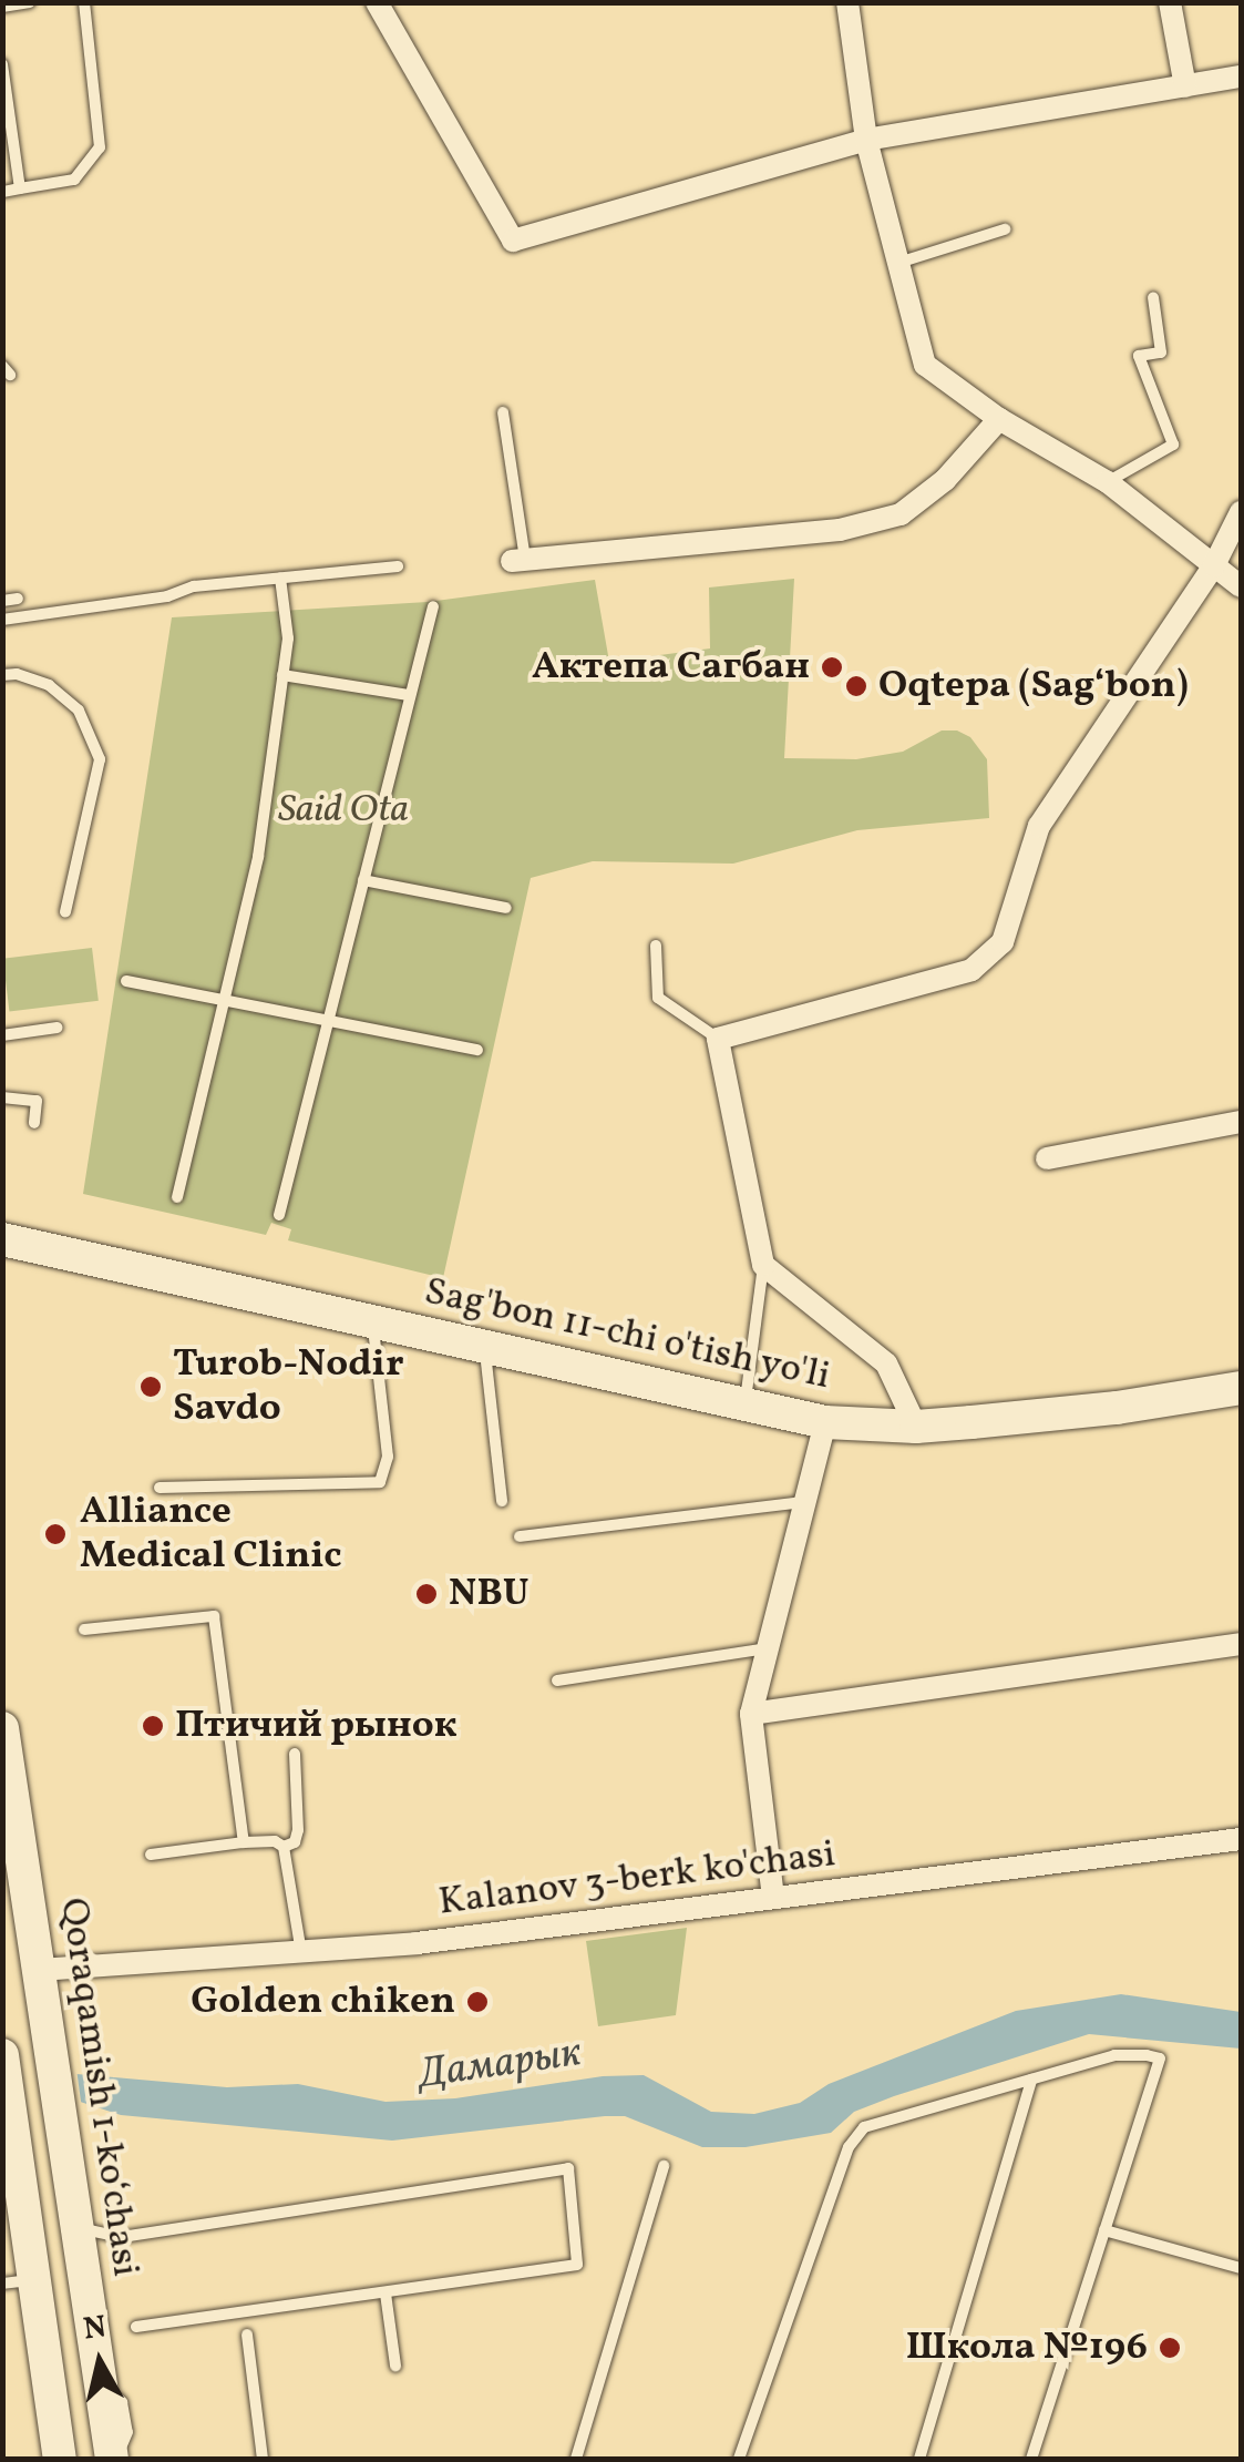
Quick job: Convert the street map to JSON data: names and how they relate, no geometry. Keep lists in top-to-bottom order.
{
  "streets": {
    "main road": ["Sag'bon 11-chi o'tish yo'li", "Qoraqamish 1-koʻchasi"],
    "street": ["Kalanov 3-berk ko'chasi"]
  },
  "crossings": [
    ["Kalanov 3-berk ko'chasi", "Qoraqamish 1-koʻchasi"]
  ],
  "water": ["Дамарык"],
  "parks": ["Said Ota"],
  "places": [
    "Актепа Сагбан",
    "Oqtepa (Sagʻbon)",
    "Turob-Nodir Savdo",
    "Alliance Medical Clinic",
    "NBU",
    "Птичий рынок",
    "Golden chiken",
    "Школа №196"
  ],
  "north": "top"
}
